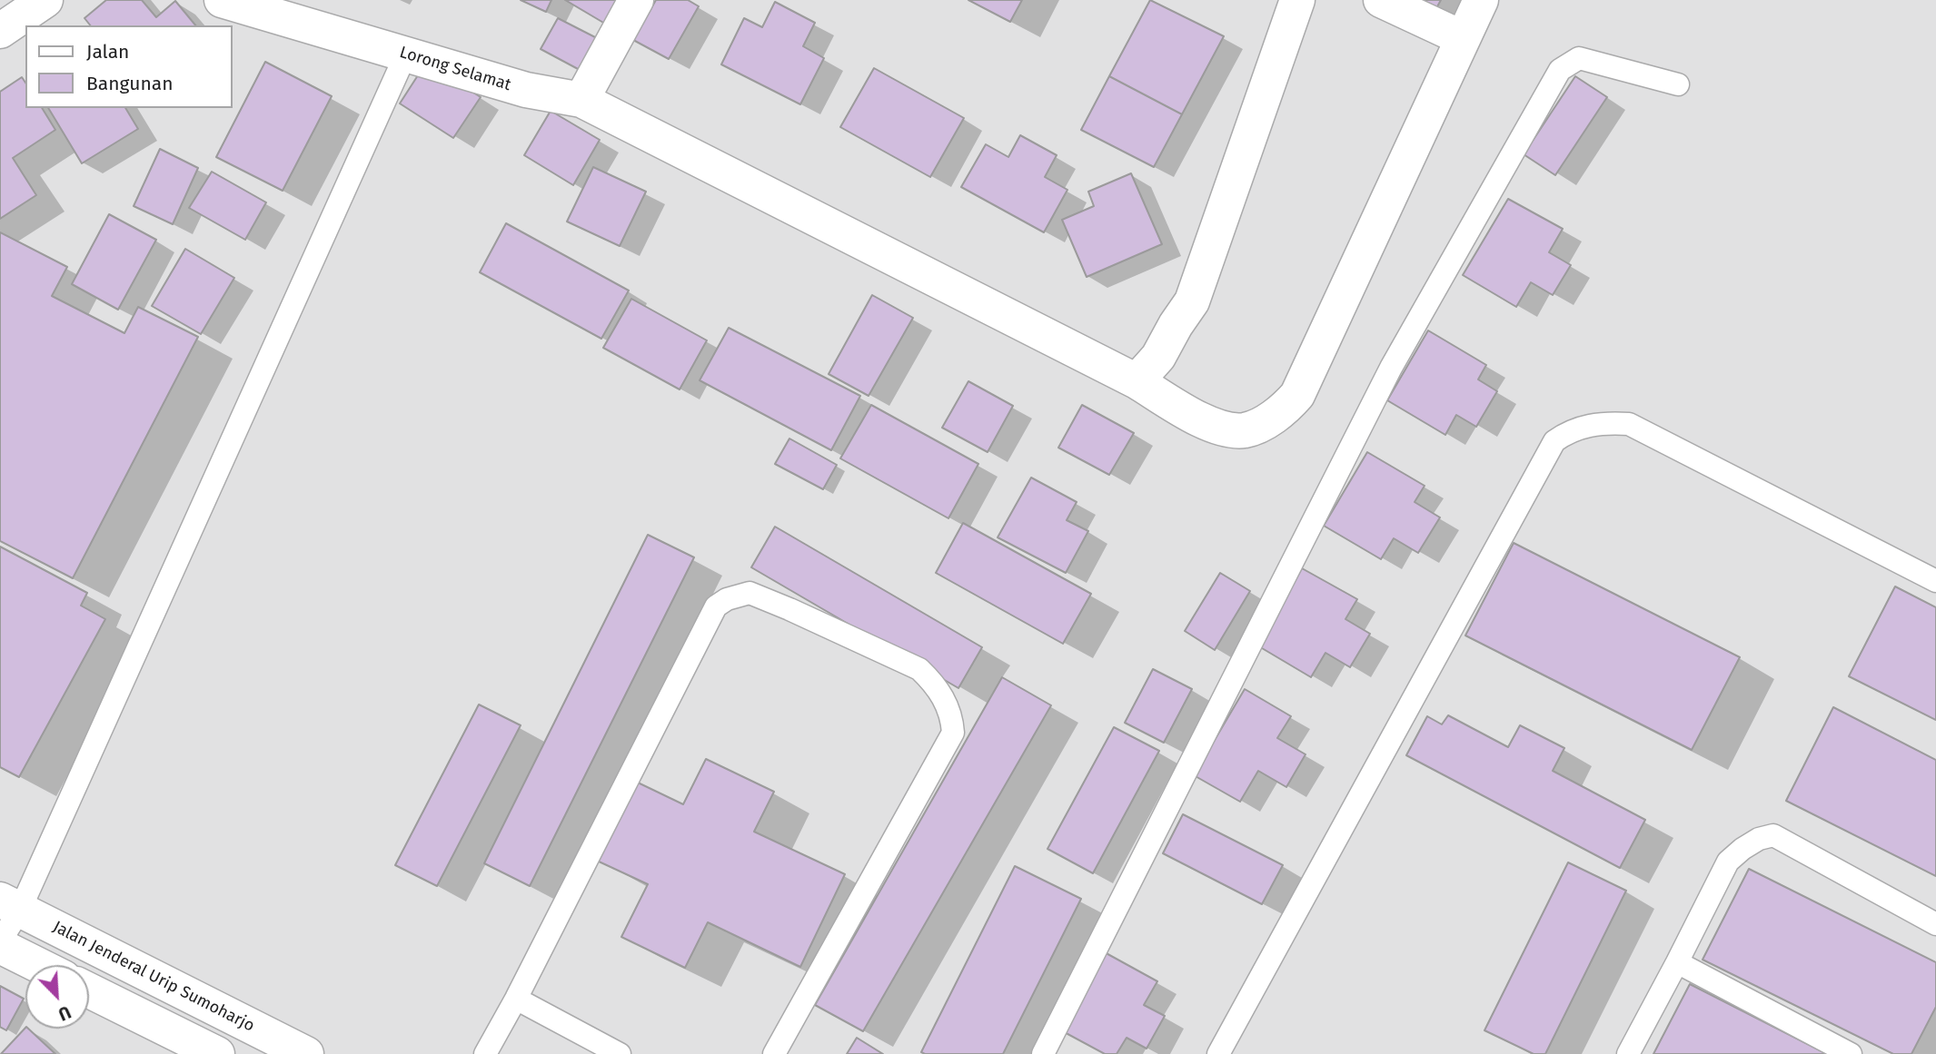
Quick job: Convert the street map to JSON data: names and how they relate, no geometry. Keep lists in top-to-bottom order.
{
  "streets": {
    "street": ["Lorong Selamat", "Jalan Jenderal Urip Sumoharjo"]
  },
  "legend": ["Jalan", "Bangunan"],
  "north": "bottom right"
}
